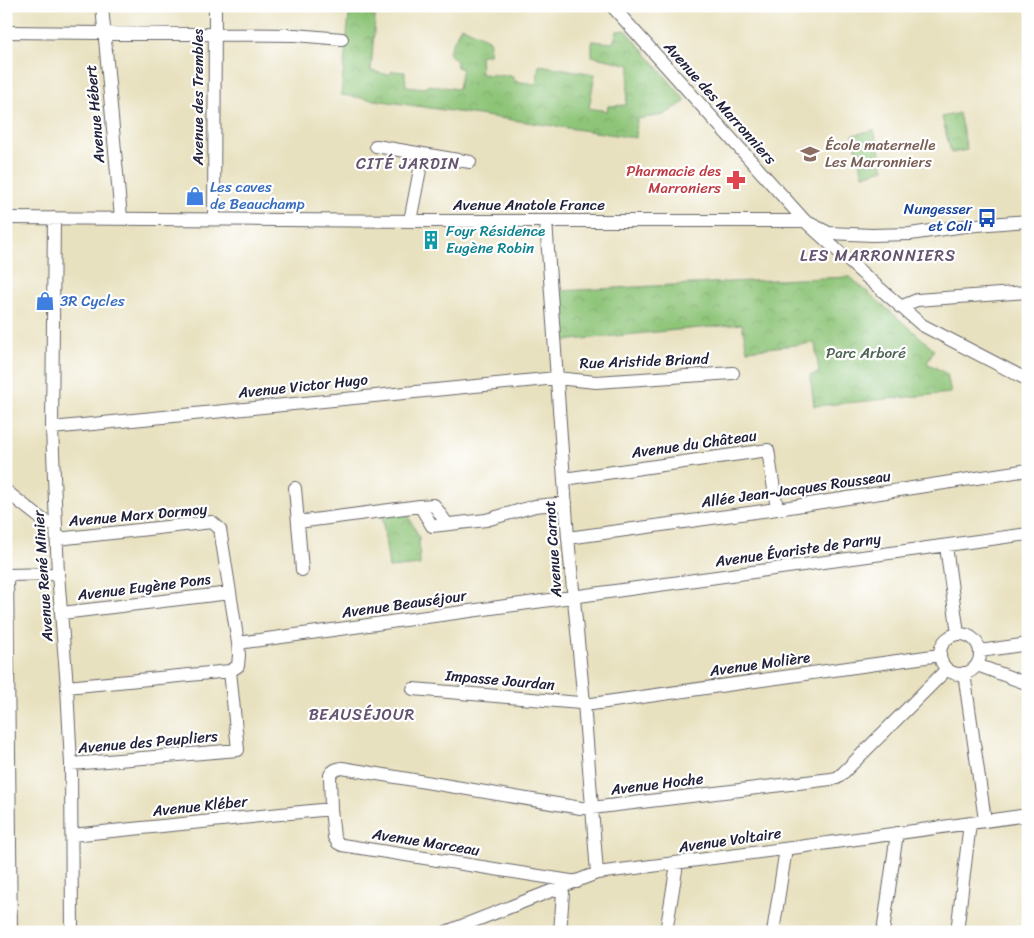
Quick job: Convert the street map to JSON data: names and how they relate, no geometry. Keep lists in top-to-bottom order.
{
  "streets": {
    "street": [
      "Avenue des Trembles",
      "Avenue des Marronniers",
      "Avenue Hébert",
      "Avenue Anatole France",
      "Rue Aristide Briand",
      "Avenue Victor Hugo",
      "Avenue du Château",
      "Allée Jean-Jacques Rousseau",
      "Avenue Marx Dormoy",
      "Avenue Carnot",
      "Avenue Évariste de Parny",
      "Avenue René Minier",
      "Avenue Eugène Pons",
      "Avenue Beauséjour",
      "Avenue Molière",
      "Impasse Jourdan",
      "Avenue des Peupliers",
      "Avenue Hoche",
      "Avenue Kléber",
      "Avenue Voltaire",
      "Avenue Marceau"
    ]
  },
  "crossings": [
    ["Avenue des Trembles", "Avenue Anatole France"],
    ["Avenue des Marronniers", "Avenue Anatole France"],
    ["Avenue Hébert", "Avenue Anatole France"],
    ["Avenue Anatole France", "Avenue Carnot"],
    ["Avenue Anatole France", "Avenue René Minier"],
    ["Rue Aristide Briand", "Avenue Victor Hugo"],
    ["Rue Aristide Briand", "Avenue Carnot"],
    ["Avenue Victor Hugo", "Avenue Carnot"],
    ["Avenue Victor Hugo", "Avenue René Minier"],
    ["Avenue du Château", "Allée Jean-Jacques Rousseau"],
    ["Avenue du Château", "Avenue Carnot"],
    ["Allée Jean-Jacques Rousseau", "Avenue Carnot"],
    ["Avenue Marx Dormoy", "Avenue René Minier"],
    ["Avenue Marx Dormoy", "Avenue Eugène Pons"],
    ["Avenue Carnot", "Avenue Évariste de Parny"],
    ["Avenue Carnot", "Avenue Beauséjour"],
    ["Avenue Carnot", "Avenue Molière"],
    ["Avenue Carnot", "Impasse Jourdan"],
    ["Avenue Carnot", "Avenue Hoche"],
    ["Avenue Carnot", "Avenue Voltaire"],
    ["Avenue Évariste de Parny", "Avenue Beauséjour"],
    ["Avenue René Minier", "Avenue Eugène Pons"],
    ["Avenue René Minier", "Avenue des Peupliers"],
    ["Avenue René Minier", "Avenue Kléber"],
    ["Avenue Molière", "Impasse Jourdan"],
    ["Avenue Molière", "Avenue Hoche"],
    ["Avenue Hoche", "Avenue Marceau"],
    ["Avenue Kléber", "Avenue Marceau"],
    ["Avenue Voltaire", "Avenue Marceau"]
  ],
  "districts": ["CITÉ JARDIN", "LES MARRONNIERS", "BEAUSÉJOUR"],
  "parks": ["Parc Arboré"],
  "places": {
    "school or university": ["École maternelle Les Marronniers"],
    "pharmacy": ["Pharmacie des Marroniers"],
    "shop": ["Les caves de Beauchamp", "3R Cycles"],
    "bus stop": ["Nungesser et Coli"],
    "building": ["Foyr Résidence Eugène Robin"]
  }
}
